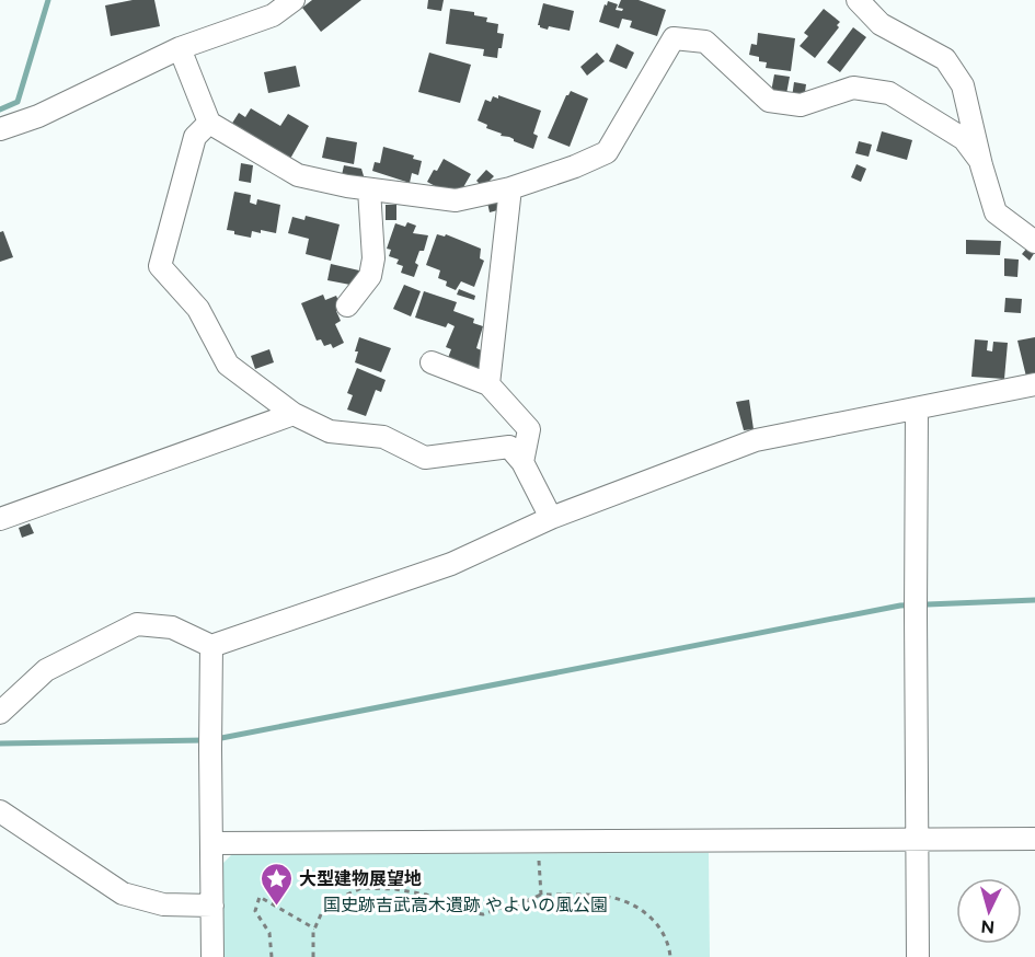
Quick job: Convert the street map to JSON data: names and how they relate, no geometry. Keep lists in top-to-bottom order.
{
  "parks": ["国史跡吉武高木遺跡 やよいの風公園"],
  "places": {
    "place": ["大型建物展望地"]
  },
  "north": "bottom"
}
